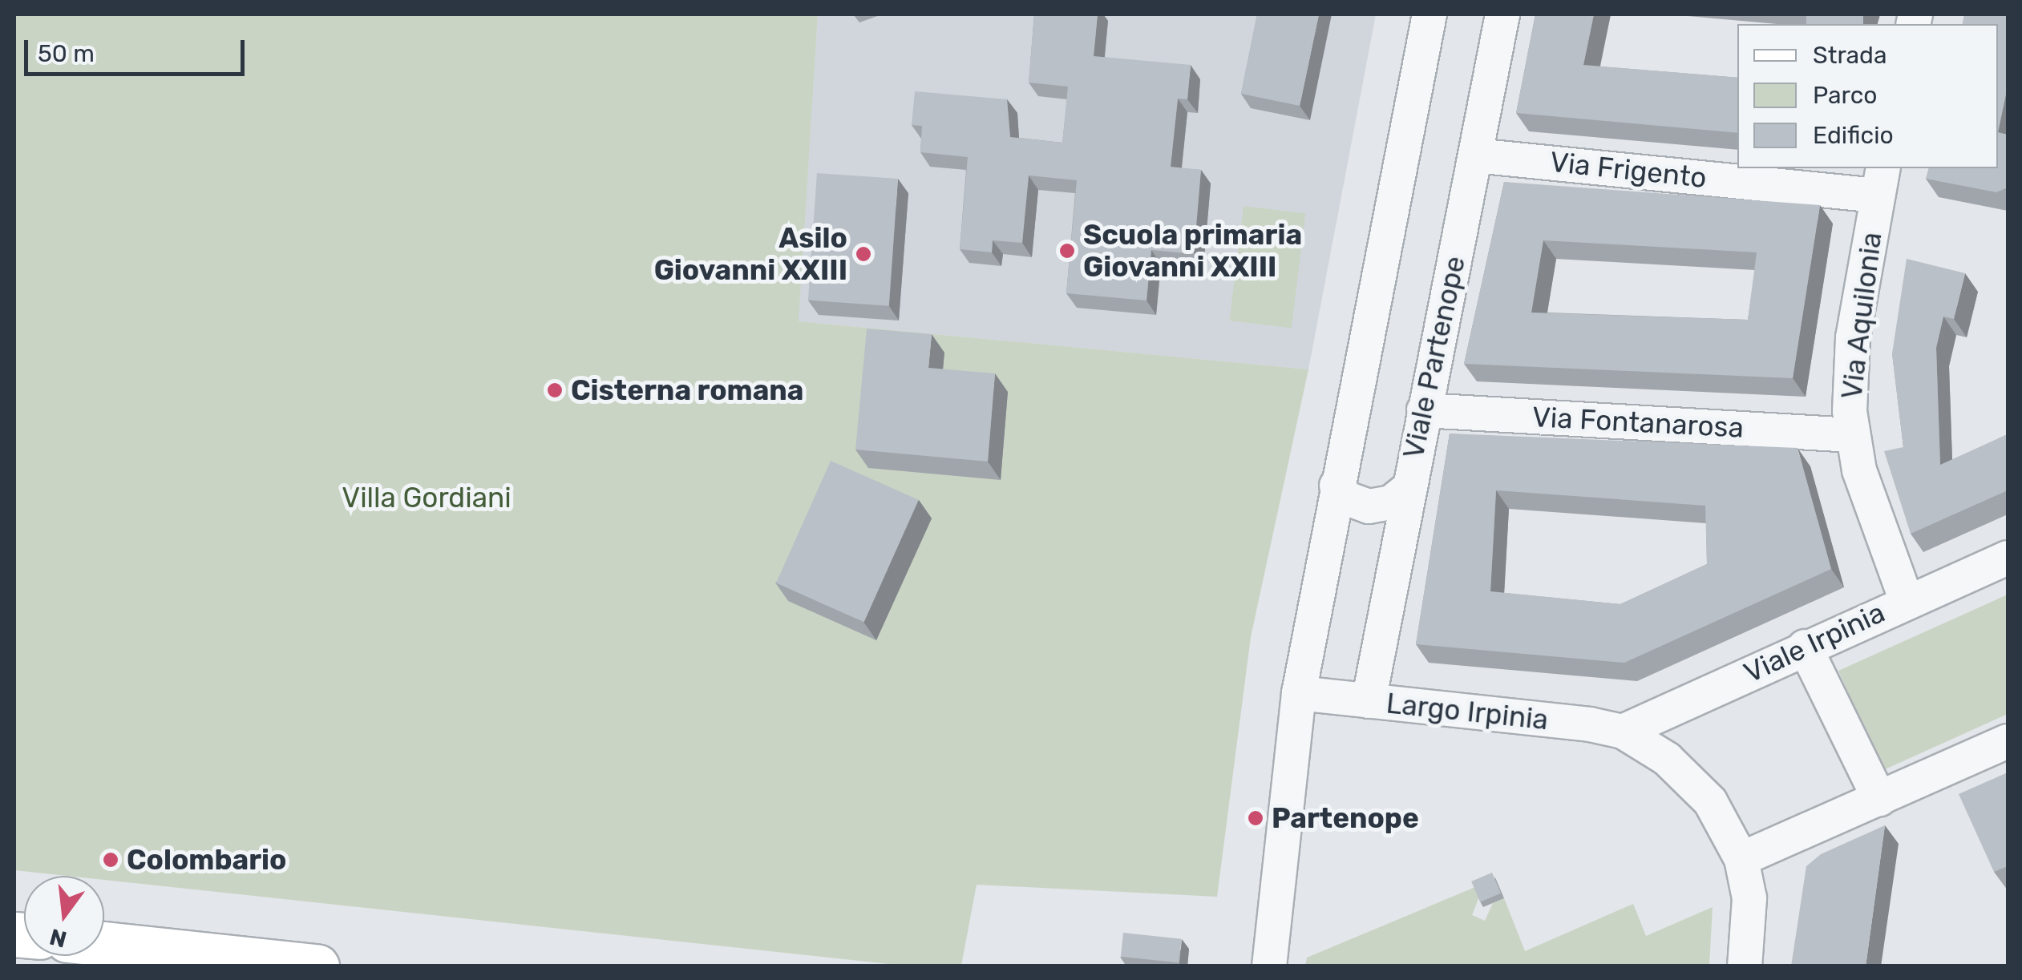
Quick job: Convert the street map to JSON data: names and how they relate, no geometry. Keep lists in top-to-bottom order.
{
  "streets": {
    "street": [
      "Via Frigento",
      "Via Aquilonia",
      "Viale Partenope",
      "Via Fontanarosa",
      "Viale Irpinia",
      "Largo Irpinia"
    ]
  },
  "crossings": [
    ["Via Frigento", "Via Aquilonia"],
    ["Via Frigento", "Viale Partenope"],
    ["Via Aquilonia", "Via Fontanarosa"],
    ["Via Aquilonia", "Viale Irpinia"],
    ["Viale Partenope", "Via Fontanarosa"],
    ["Viale Partenope", "Largo Irpinia"],
    ["Viale Irpinia", "Largo Irpinia"]
  ],
  "parks": ["Villa Gordiani"],
  "places": [
    "Scuola primaria Giovanni XXIII",
    "Asilo Giovanni XXIII",
    "Cisterna romana",
    "Partenope",
    "Colombario"
  ],
  "legend": ["Strada", "Parco", "Edificio"],
  "scale_bar": "50 m",
  "north": "bottom"
}
